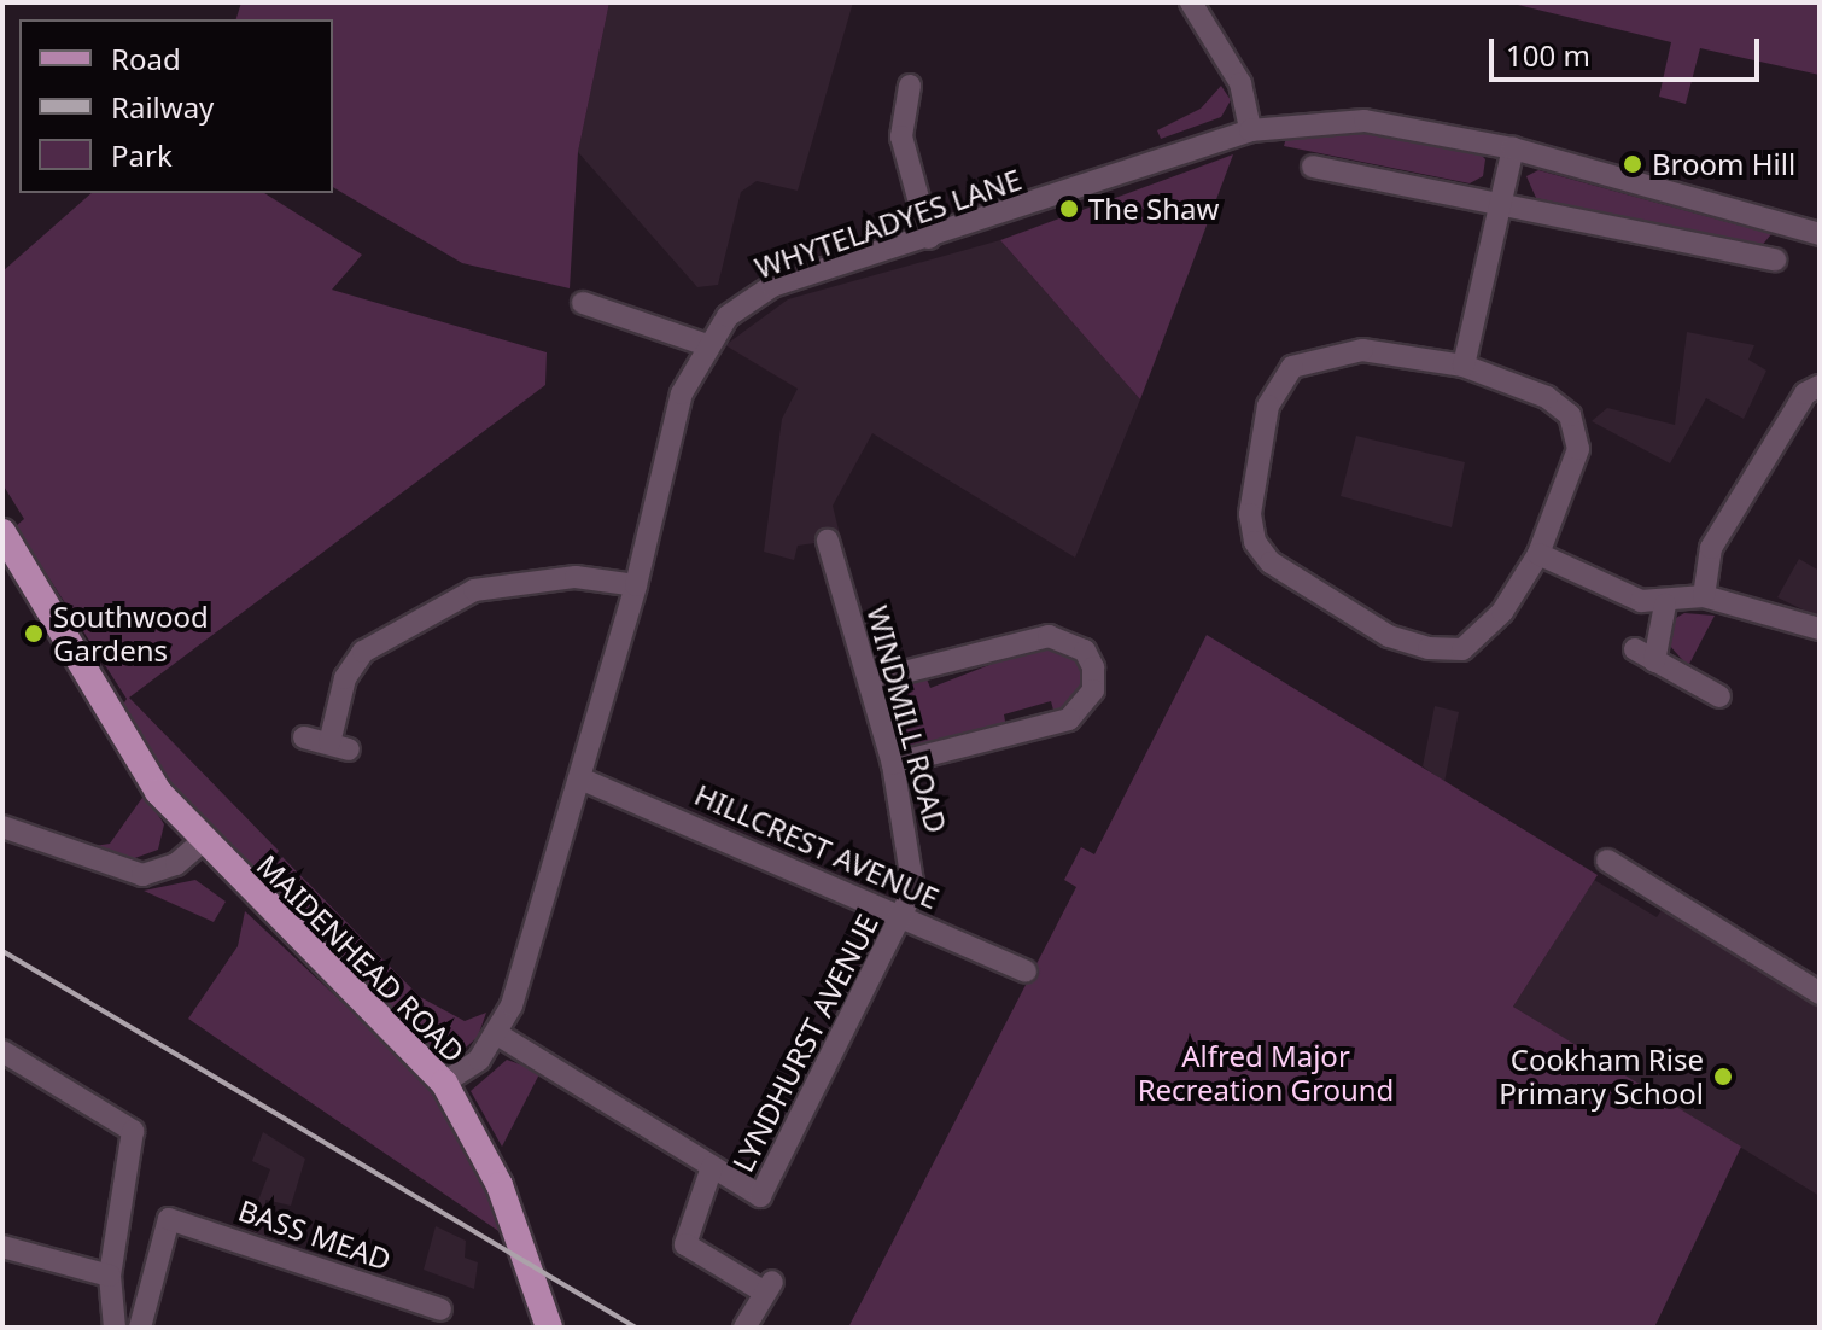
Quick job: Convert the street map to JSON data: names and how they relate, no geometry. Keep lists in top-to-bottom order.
{
  "streets": {
    "main road": ["MAIDENHEAD ROAD"],
    "street": [
      "WHYTELADYES LANE",
      "WINDMILL ROAD",
      "HILLCREST AVENUE",
      "LYNDHURST AVENUE",
      "BASS MEAD"
    ]
  },
  "crossings": [
    ["WHYTELADYES LANE", "HILLCREST AVENUE"],
    ["WINDMILL ROAD", "HILLCREST AVENUE"],
    ["WINDMILL ROAD", "LYNDHURST AVENUE"],
    ["HILLCREST AVENUE", "LYNDHURST AVENUE"]
  ],
  "parks": ["Alfred Major Recreation Ground"],
  "places": [
    "Broom Hill",
    "The Shaw",
    "Southwood Gardens",
    "Cookham Rise Primary School"
  ],
  "legend": ["Road", "Railway", "Park"],
  "scale_bar": "100 m"
}
